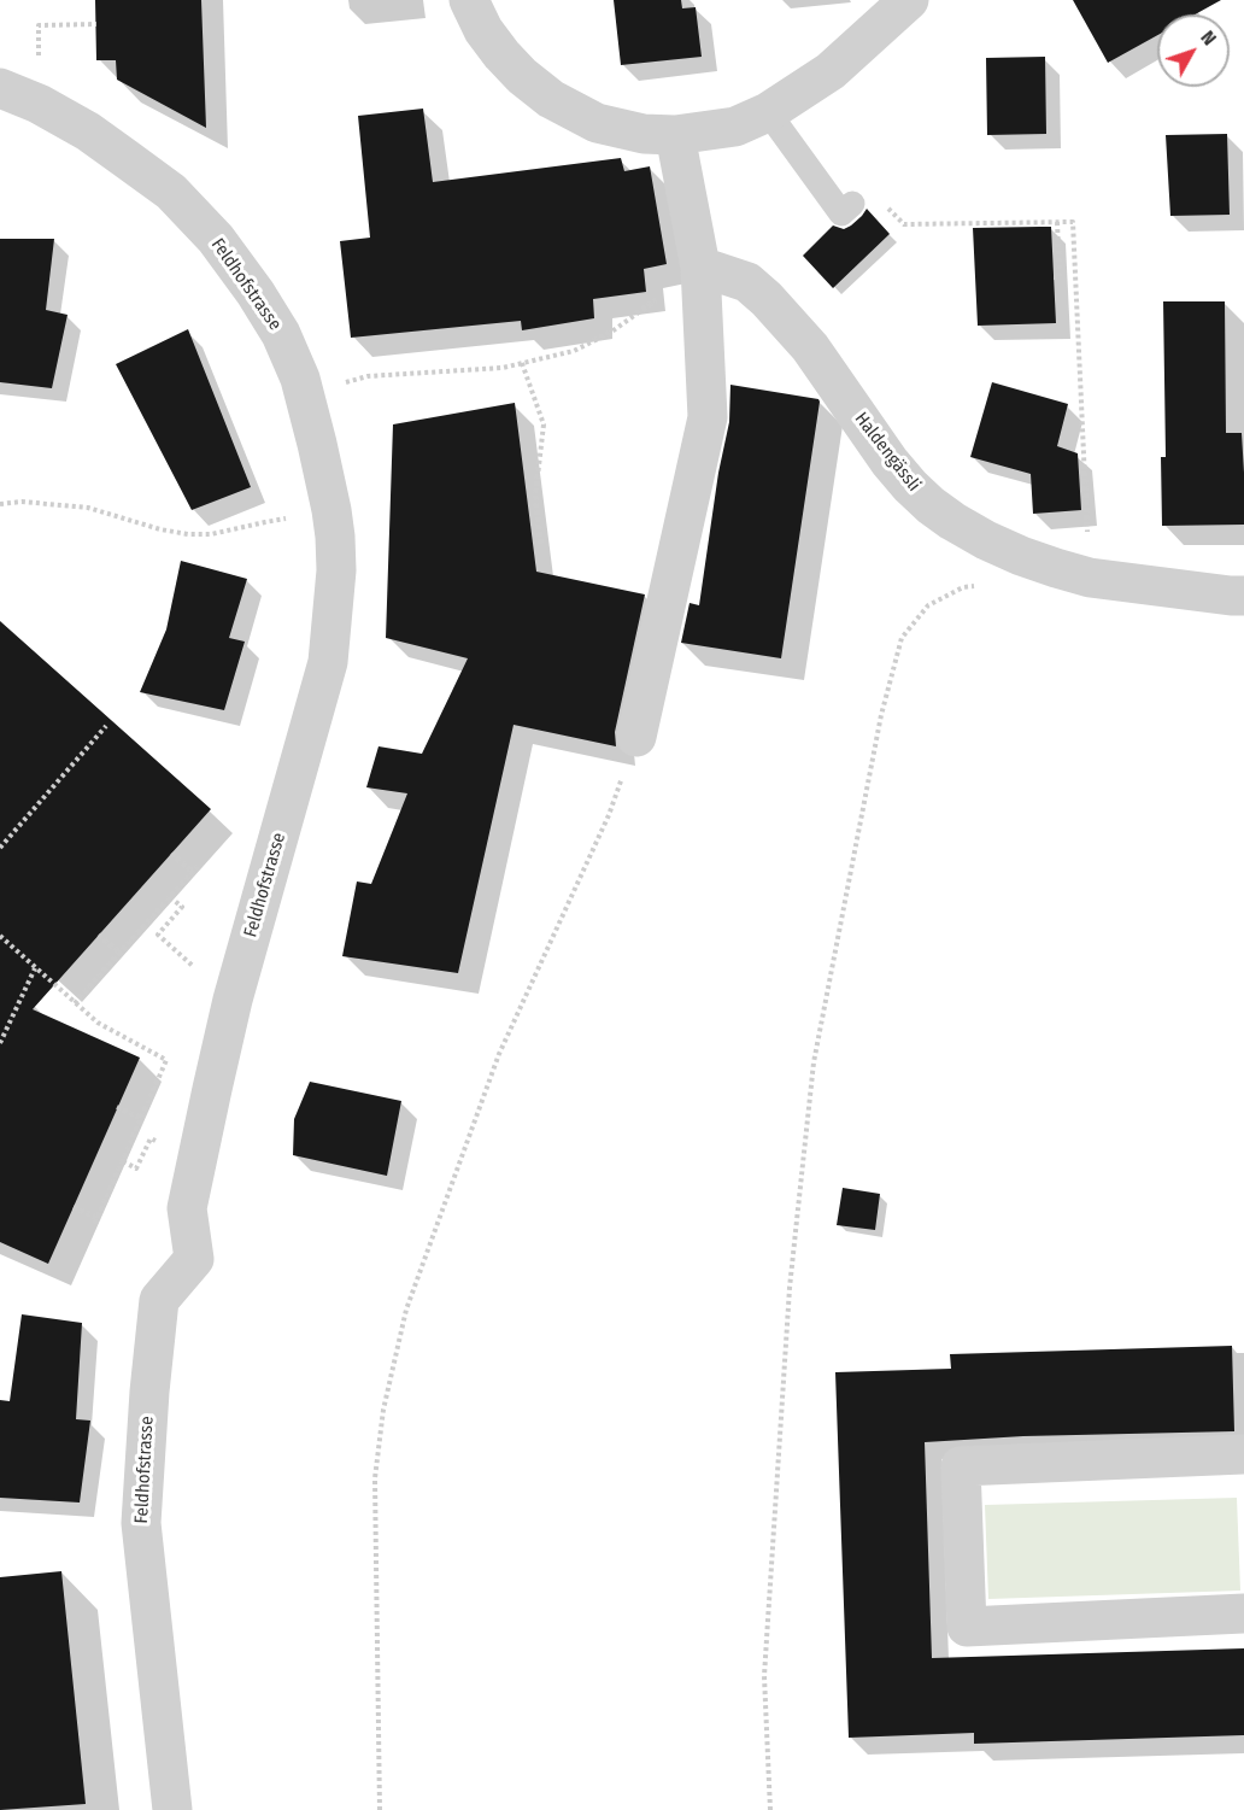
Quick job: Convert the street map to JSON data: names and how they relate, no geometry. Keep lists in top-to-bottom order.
{
  "streets": {
    "street": ["Feldhofstrasse", "Haldengässli"]
  },
  "north": "top right"
}
